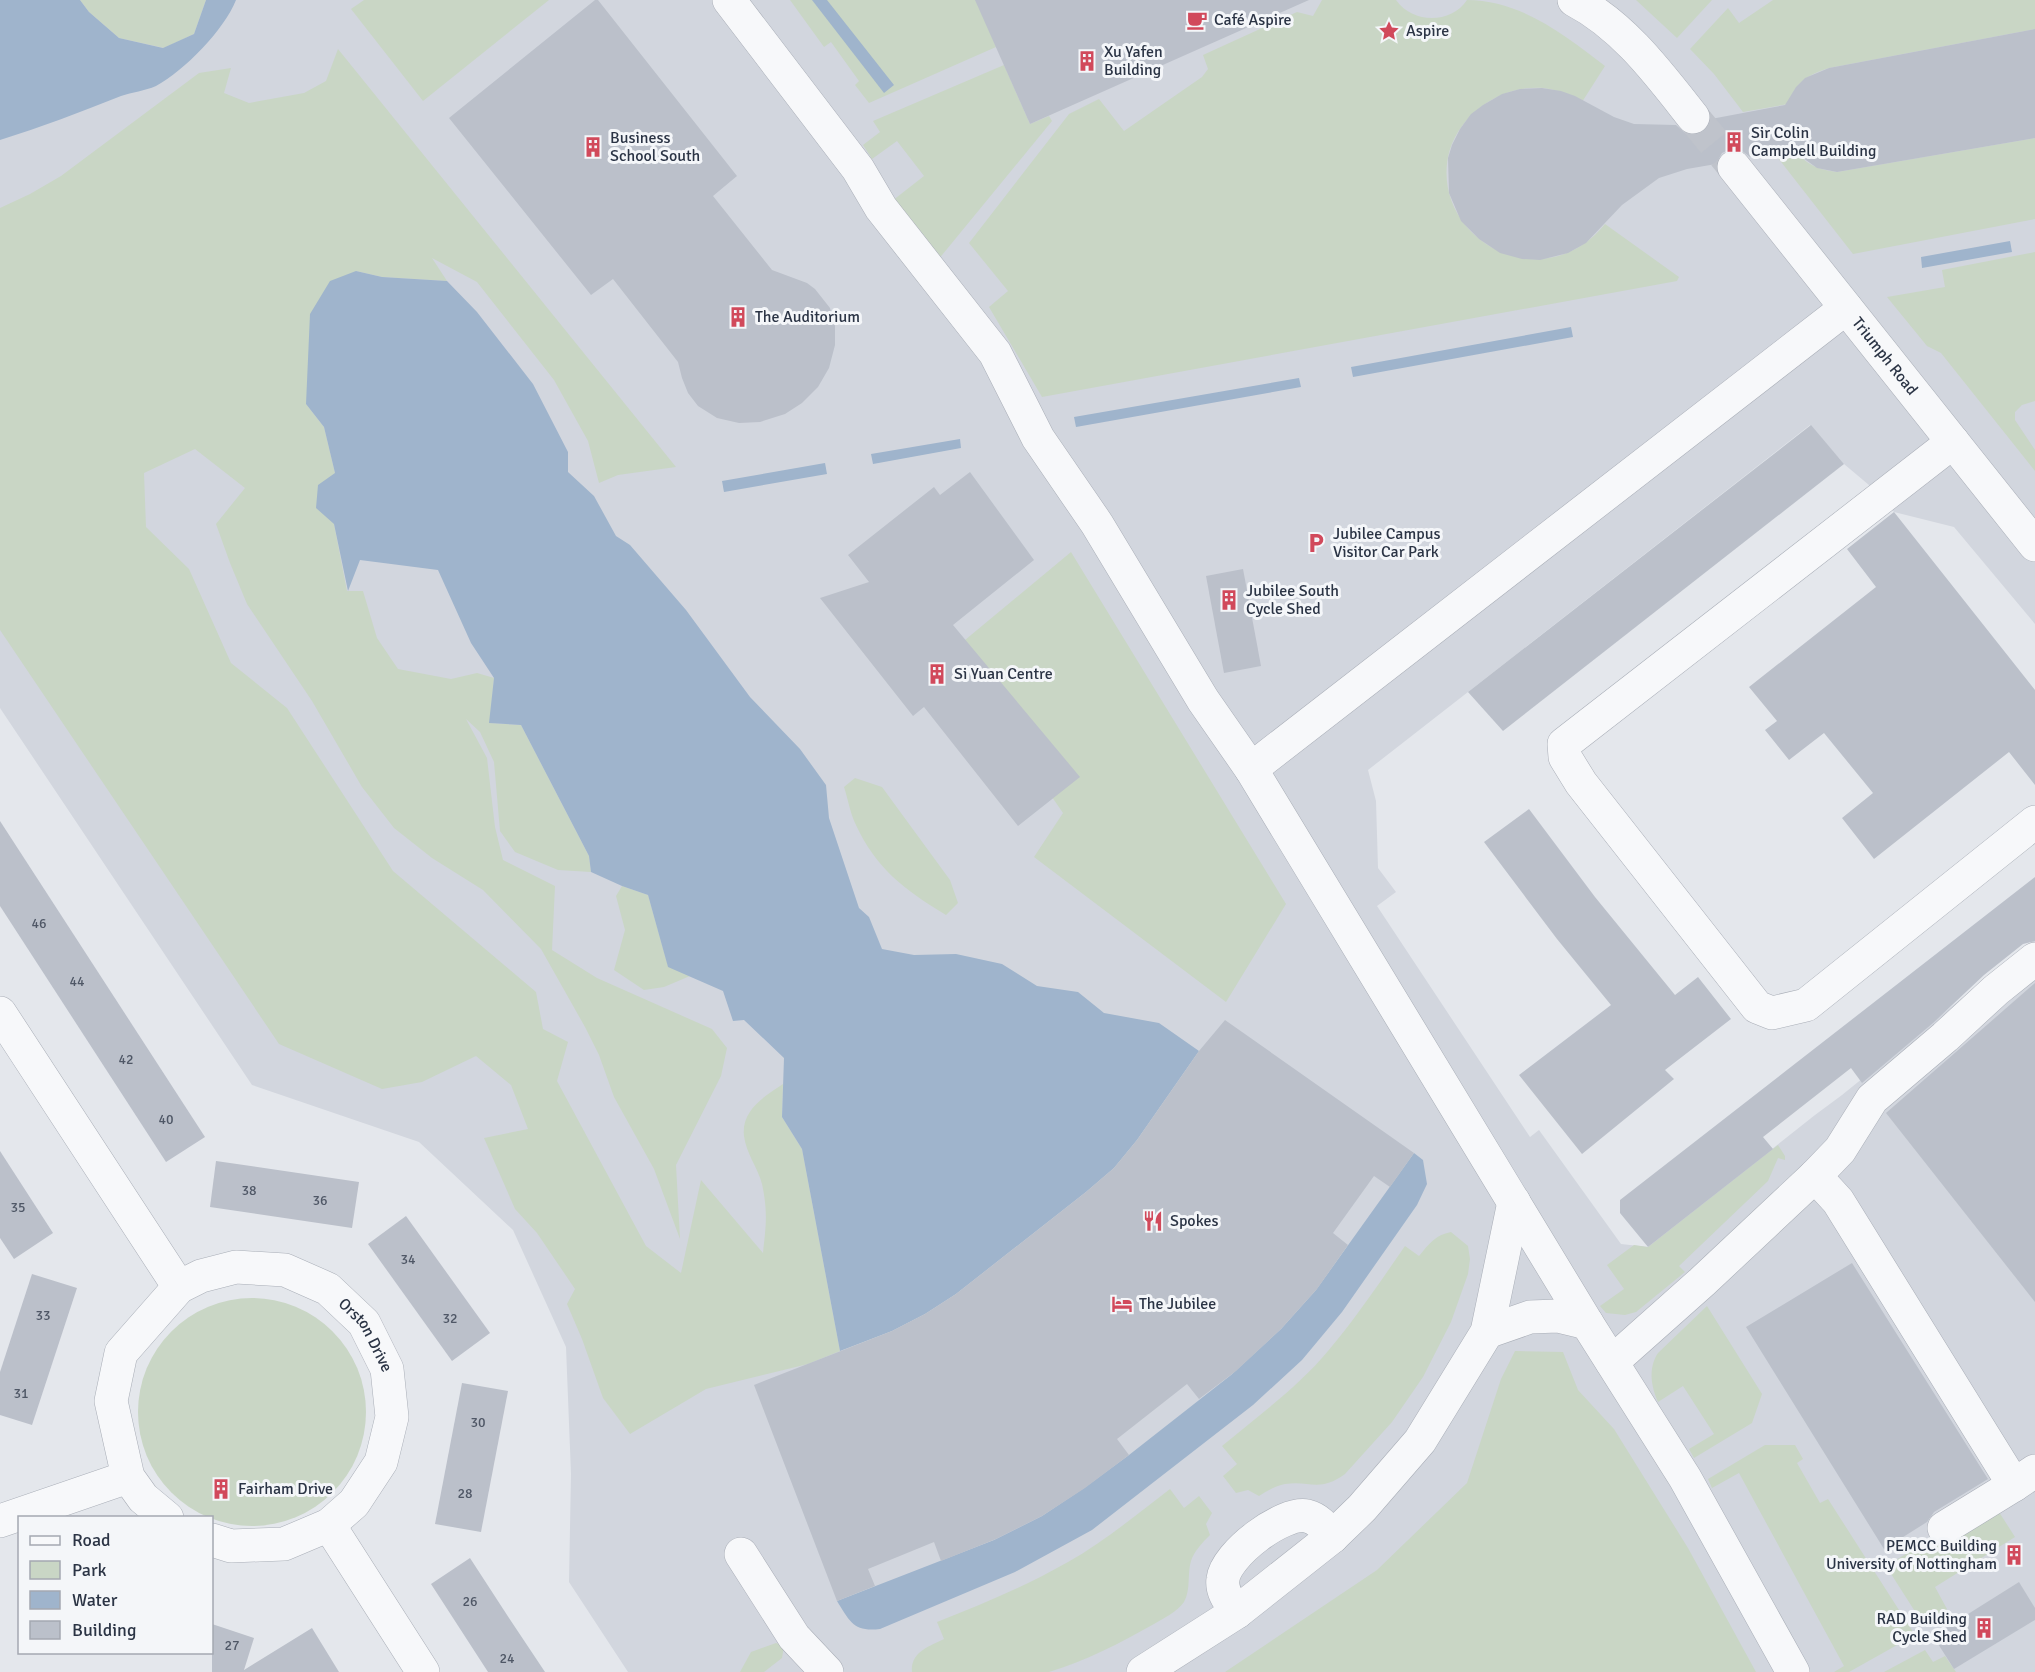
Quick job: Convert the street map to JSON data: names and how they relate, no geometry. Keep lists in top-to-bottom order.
{
  "streets": {
    "street": ["Triumph Road", "Orston Drive"]
  },
  "places": {
    "cafe": ["Café Aspire"],
    "place": ["Aspire"],
    "building": [
      "Xu Yafen Building",
      "Sir Colin Campbell Building",
      "Business School South",
      "The Auditorium",
      "Jubilee South Cycle Shed",
      "Si Yuan Centre",
      "Fairham Drive",
      "PEMCC Building University of Nottingham",
      "RAD Building Cycle Shed"
    ],
    "parking": ["Jubilee Campus Visitor Car Park"],
    "restaurant": ["Spokes"],
    "hotel": ["The Jubilee"]
  },
  "house_numbers": [
    "46",
    "44",
    "42",
    "40",
    "38",
    "36",
    "35",
    "34",
    "33",
    "32",
    "31",
    "30",
    "28",
    "26",
    "27",
    "24"
  ],
  "legend": [
    "Road",
    "Park",
    "Water",
    "Building"
  ]
}
